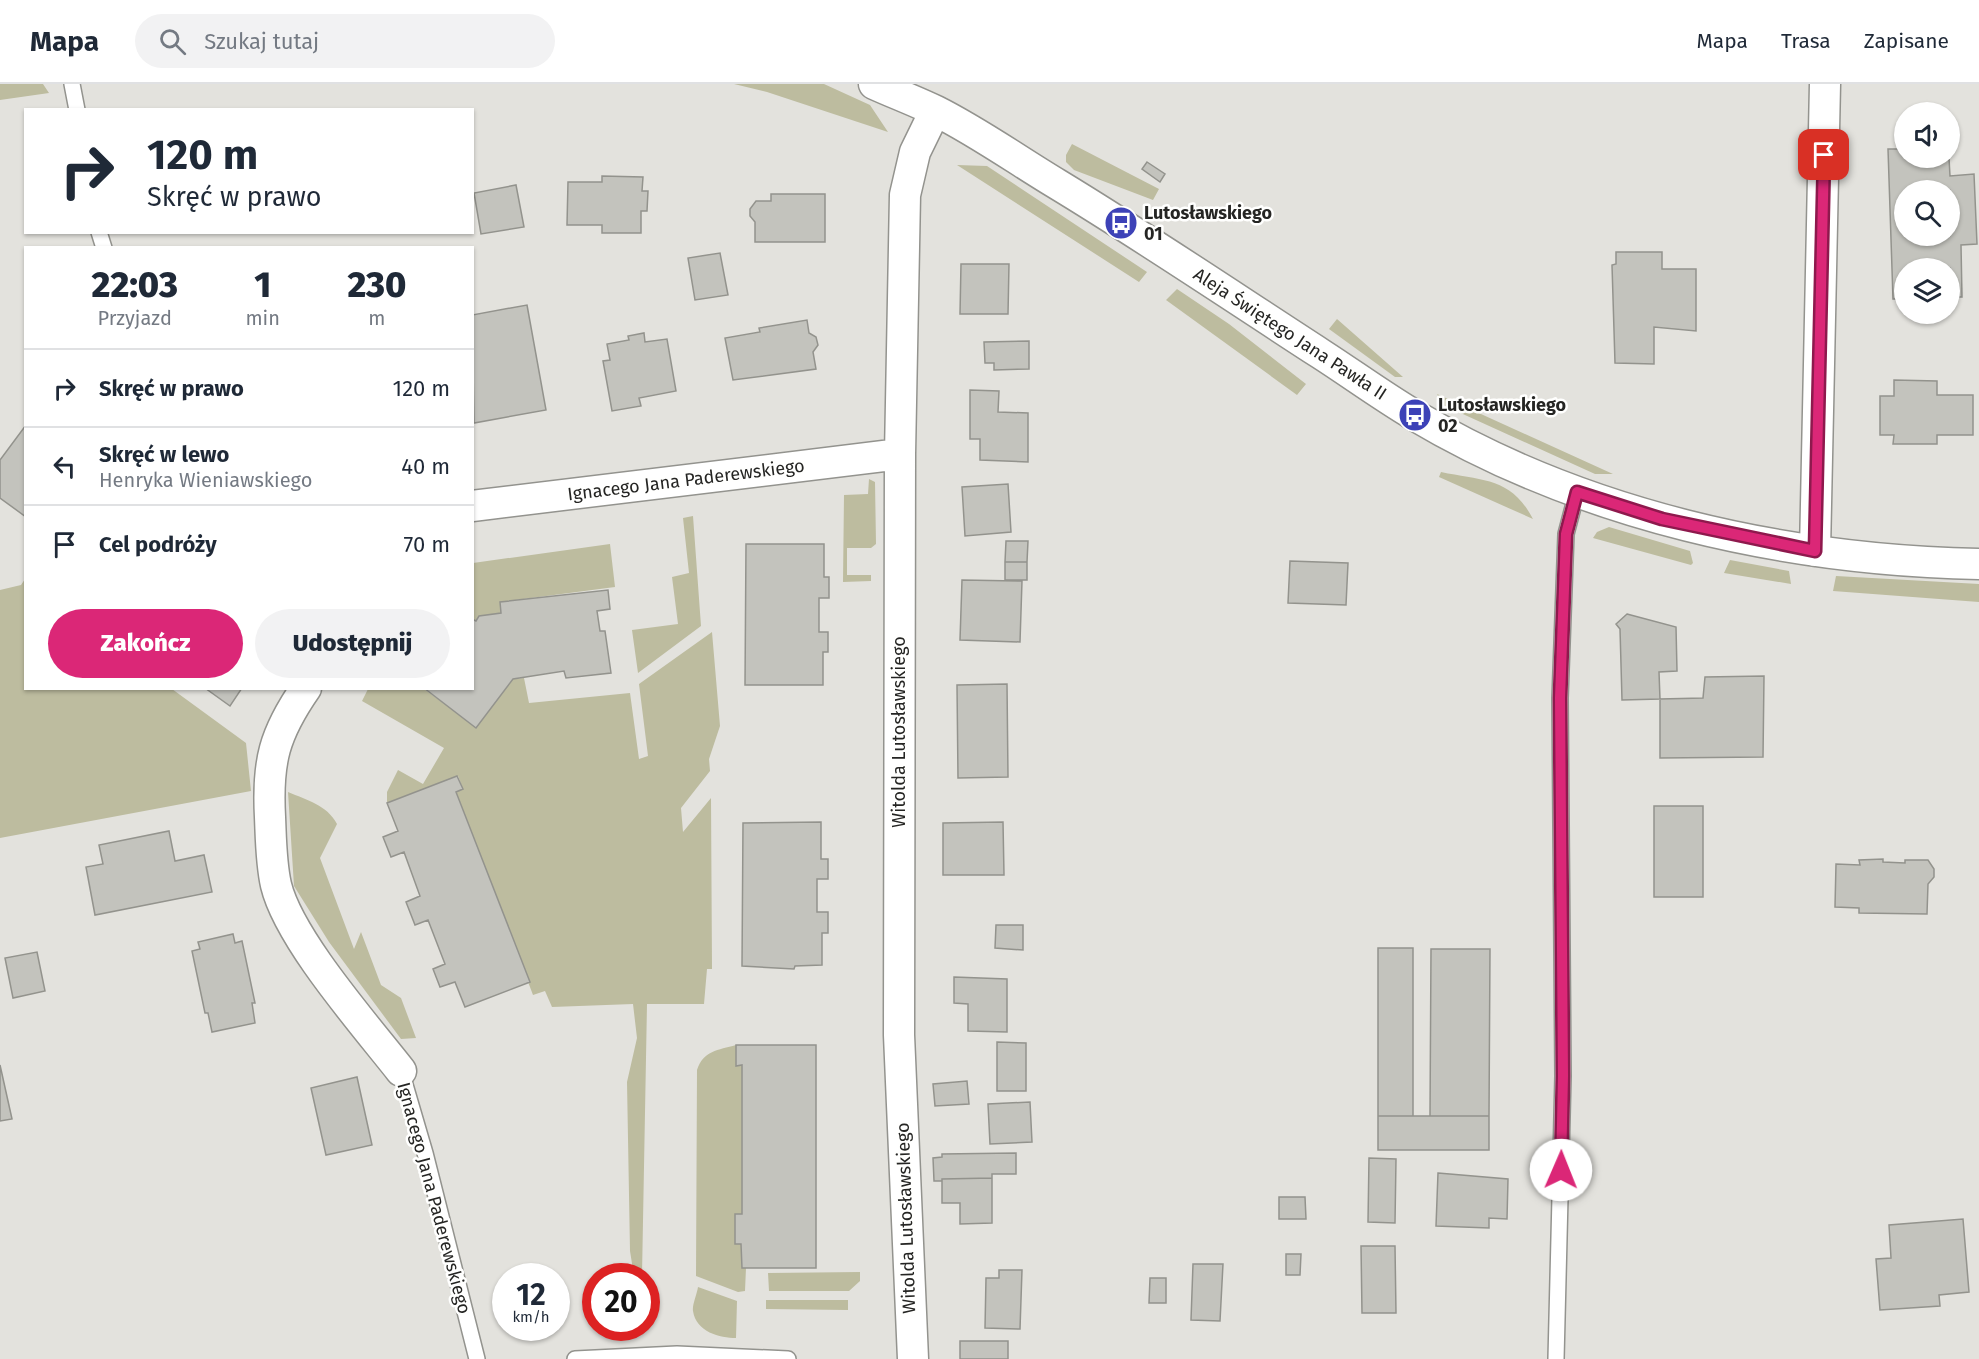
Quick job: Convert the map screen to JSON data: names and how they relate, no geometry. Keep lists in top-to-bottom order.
{
  "streets": {
    "street": ["Aleja Świętego Jana Pawła II", "Ignacego Jana Paderewskiego", "Witolda Lutosławskiego"]
  },
  "crossings": [
    ["Aleja Świętego Jana Pawła II", "Witolda Lutosławskiego"],
    ["Ignacego Jana Paderewskiego", "Witolda Lutosławskiego"]
  ],
  "places": {
    "bus stop": ["Lutosławskiego 01", "Lutosławskiego 02"]
  },
  "page": {
    "header": "Mapa",
    "search": "Szukaj tutaj",
    "nav": ["Mapa", "Trasa", "Zapisane"],
    "turn": ["120 m", "Skręć w prawo"],
    "eta": [
      "22:03",
      "Przyjazd",
      "1",
      "min",
      "230",
      "m"
    ],
    "list": [
      {
        "name": "Skręć w prawo",
        "value": "120 m"
      },
      {
        "name": "Skręć w lewo",
        "note": "Henryka Wieniawskiego",
        "value": "40 m"
      },
      {
        "name": "Cel podróży",
        "value": "70 m"
      }
    ],
    "buttons": ["Zakończ", "Udostępnij"],
    "speed": "12 km/h",
    "limit": "20"
  }
}
